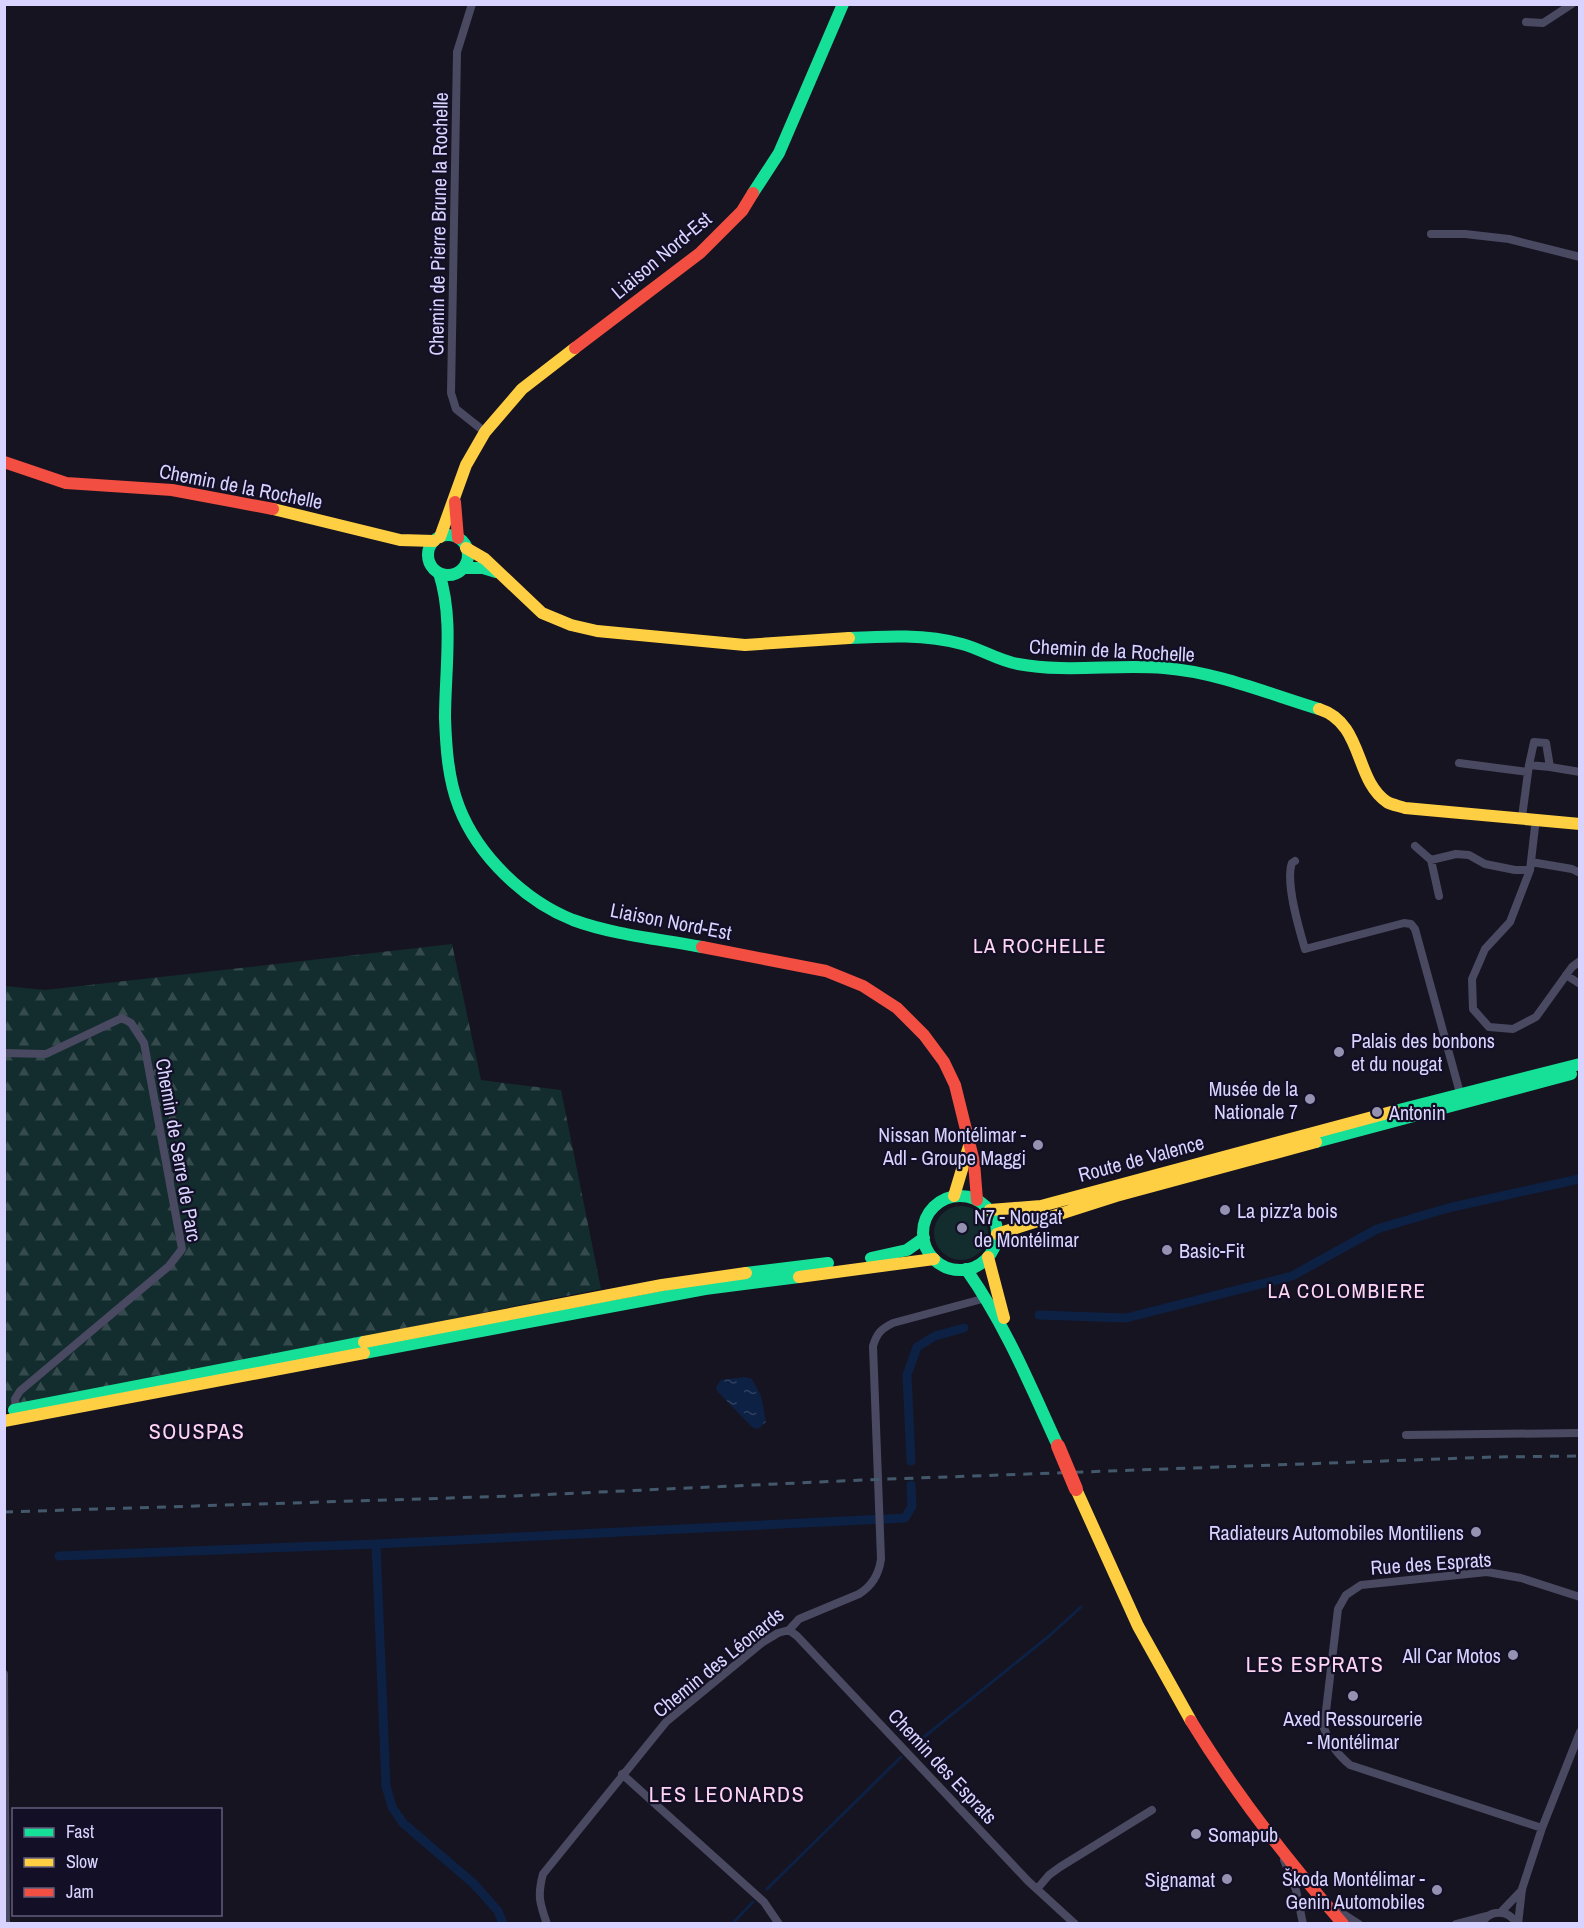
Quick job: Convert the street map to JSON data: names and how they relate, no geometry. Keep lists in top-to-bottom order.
{
  "streets": {
    "main road": ["Liaison Nord-Est", "Chemin de la Rochelle", "Route de Valence"],
    "street": [
      "Chemin de Pierre Brune la Rochelle",
      "Chemin de Serre de Parc",
      "Rue des Esprats",
      "Chemin des Léonards",
      "Chemin des Esprats"
    ]
  },
  "crossings": [
    ["Chemin de Pierre Brune la Rochelle", "Liaison Nord-Est"],
    ["Liaison Nord-Est", "Chemin de la Rochelle"],
    ["Liaison Nord-Est", "Route de Valence"],
    ["Chemin des Léonards", "Chemin des Esprats"]
  ],
  "districts": [
    "LA ROCHELLE",
    "LA COLOMBIERE",
    "SOUSPAS",
    "LES ESPRATS",
    "LES LEONARDS"
  ],
  "places": [
    "Palais des bonbons et du nougat",
    "Musée de la Nationale 7",
    "Antonin",
    "Nissan Montélimar - Adl - Groupe Maggi",
    "La pizz'a bois",
    "N7 - Nougat de Montélimar",
    "Basic-Fit",
    "Radiateurs Automobiles Montiliens",
    "All Car Motos",
    "Axed Ressourcerie - Montélimar",
    "Somapub",
    "Signamat",
    "Škoda Montélimar - Genin Automobiles"
  ],
  "legend": ["Fast", "Slow", "Jam"]
}
